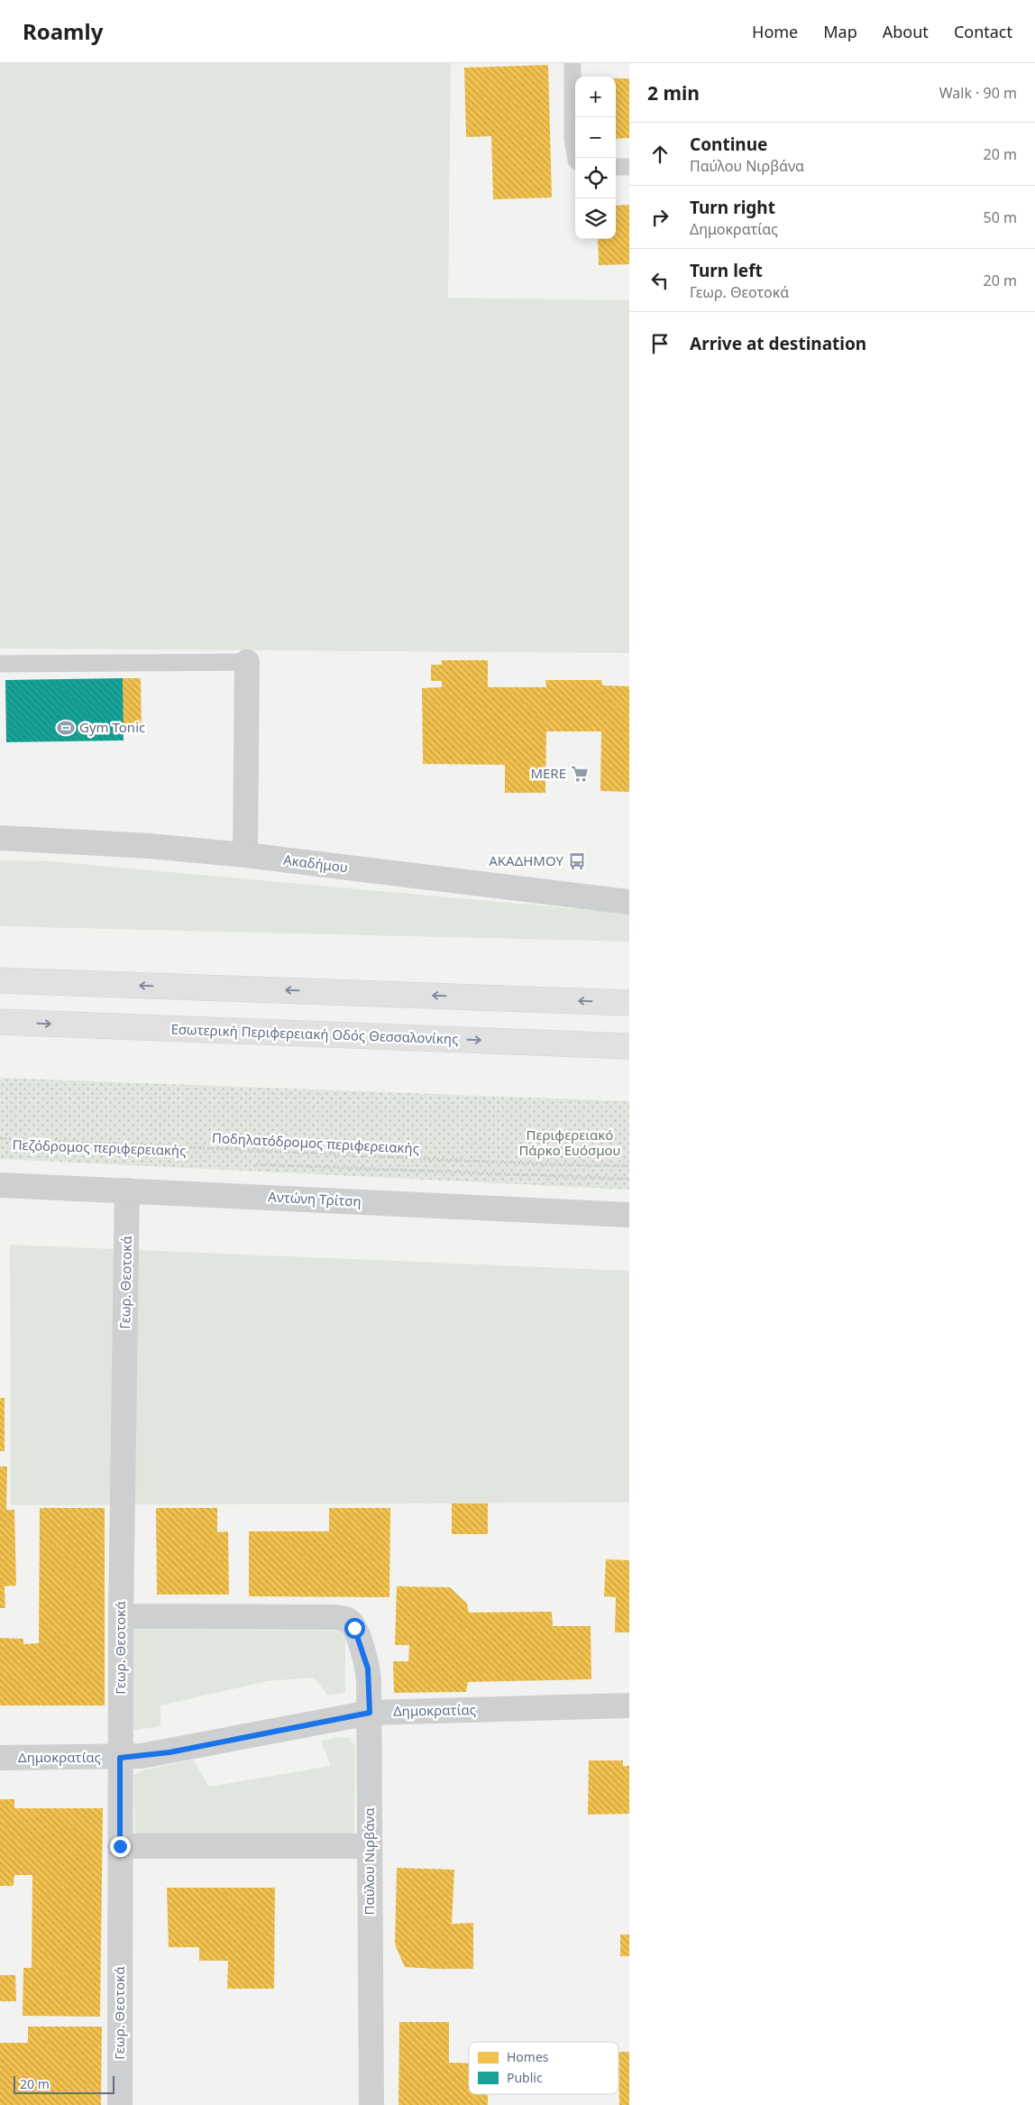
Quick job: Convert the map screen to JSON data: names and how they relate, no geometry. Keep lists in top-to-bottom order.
{
  "streets": {
    "highway": ["Εσωτερική Περιφερειακή Οδός Θεσσαλονίκης"],
    "street": [
      "Ακαδήμου",
      "Αντώνη Τρίτση",
      "Γεωρ. Θεοτοκά",
      "Δημοκρατίας",
      "Παύλου Νιρβάνα"
    ],
    "path": ["Ποδηλατόδρομος περιφερειακής"]
  },
  "crossings": [
    ["Αντώνη Τρίτση", "Γεωρ. Θεοτοκά"],
    ["Γεωρ. Θεοτοκά", "Δημοκρατίας"],
    ["Γεωρ. Θεοτοκά", "Παύλου Νιρβάνα"],
    ["Δημοκρατίας", "Παύλου Νιρβάνα"]
  ],
  "parks": ["Περιφερειακό Πάρκο Ευόσμου"],
  "places": {
    "sports": ["Gym Tonic"],
    "supermarket": ["MERE"],
    "bus stop": ["ΑΚΑΔΗΜΟΥ"]
  },
  "legend": ["Homes", "Public"],
  "scale_bar": "20 m",
  "page": {
    "header": "Roamly",
    "nav": [
      "Home",
      "Map",
      "About",
      "Contact"
    ],
    "heading": ["2 min", "Walk · 90 m"],
    "map_buttons": ["+", "−"],
    "list": [
      ["Continue", "Παύλου Νιρβάνα", "20 m"],
      ["Turn right", "Δημοκρατίας", "50 m"],
      ["Turn left", "Γεωρ. Θεοτοκά", "20 m"],
      "Arrive at destination"
    ],
    "scale": "20 m"
  }
}
